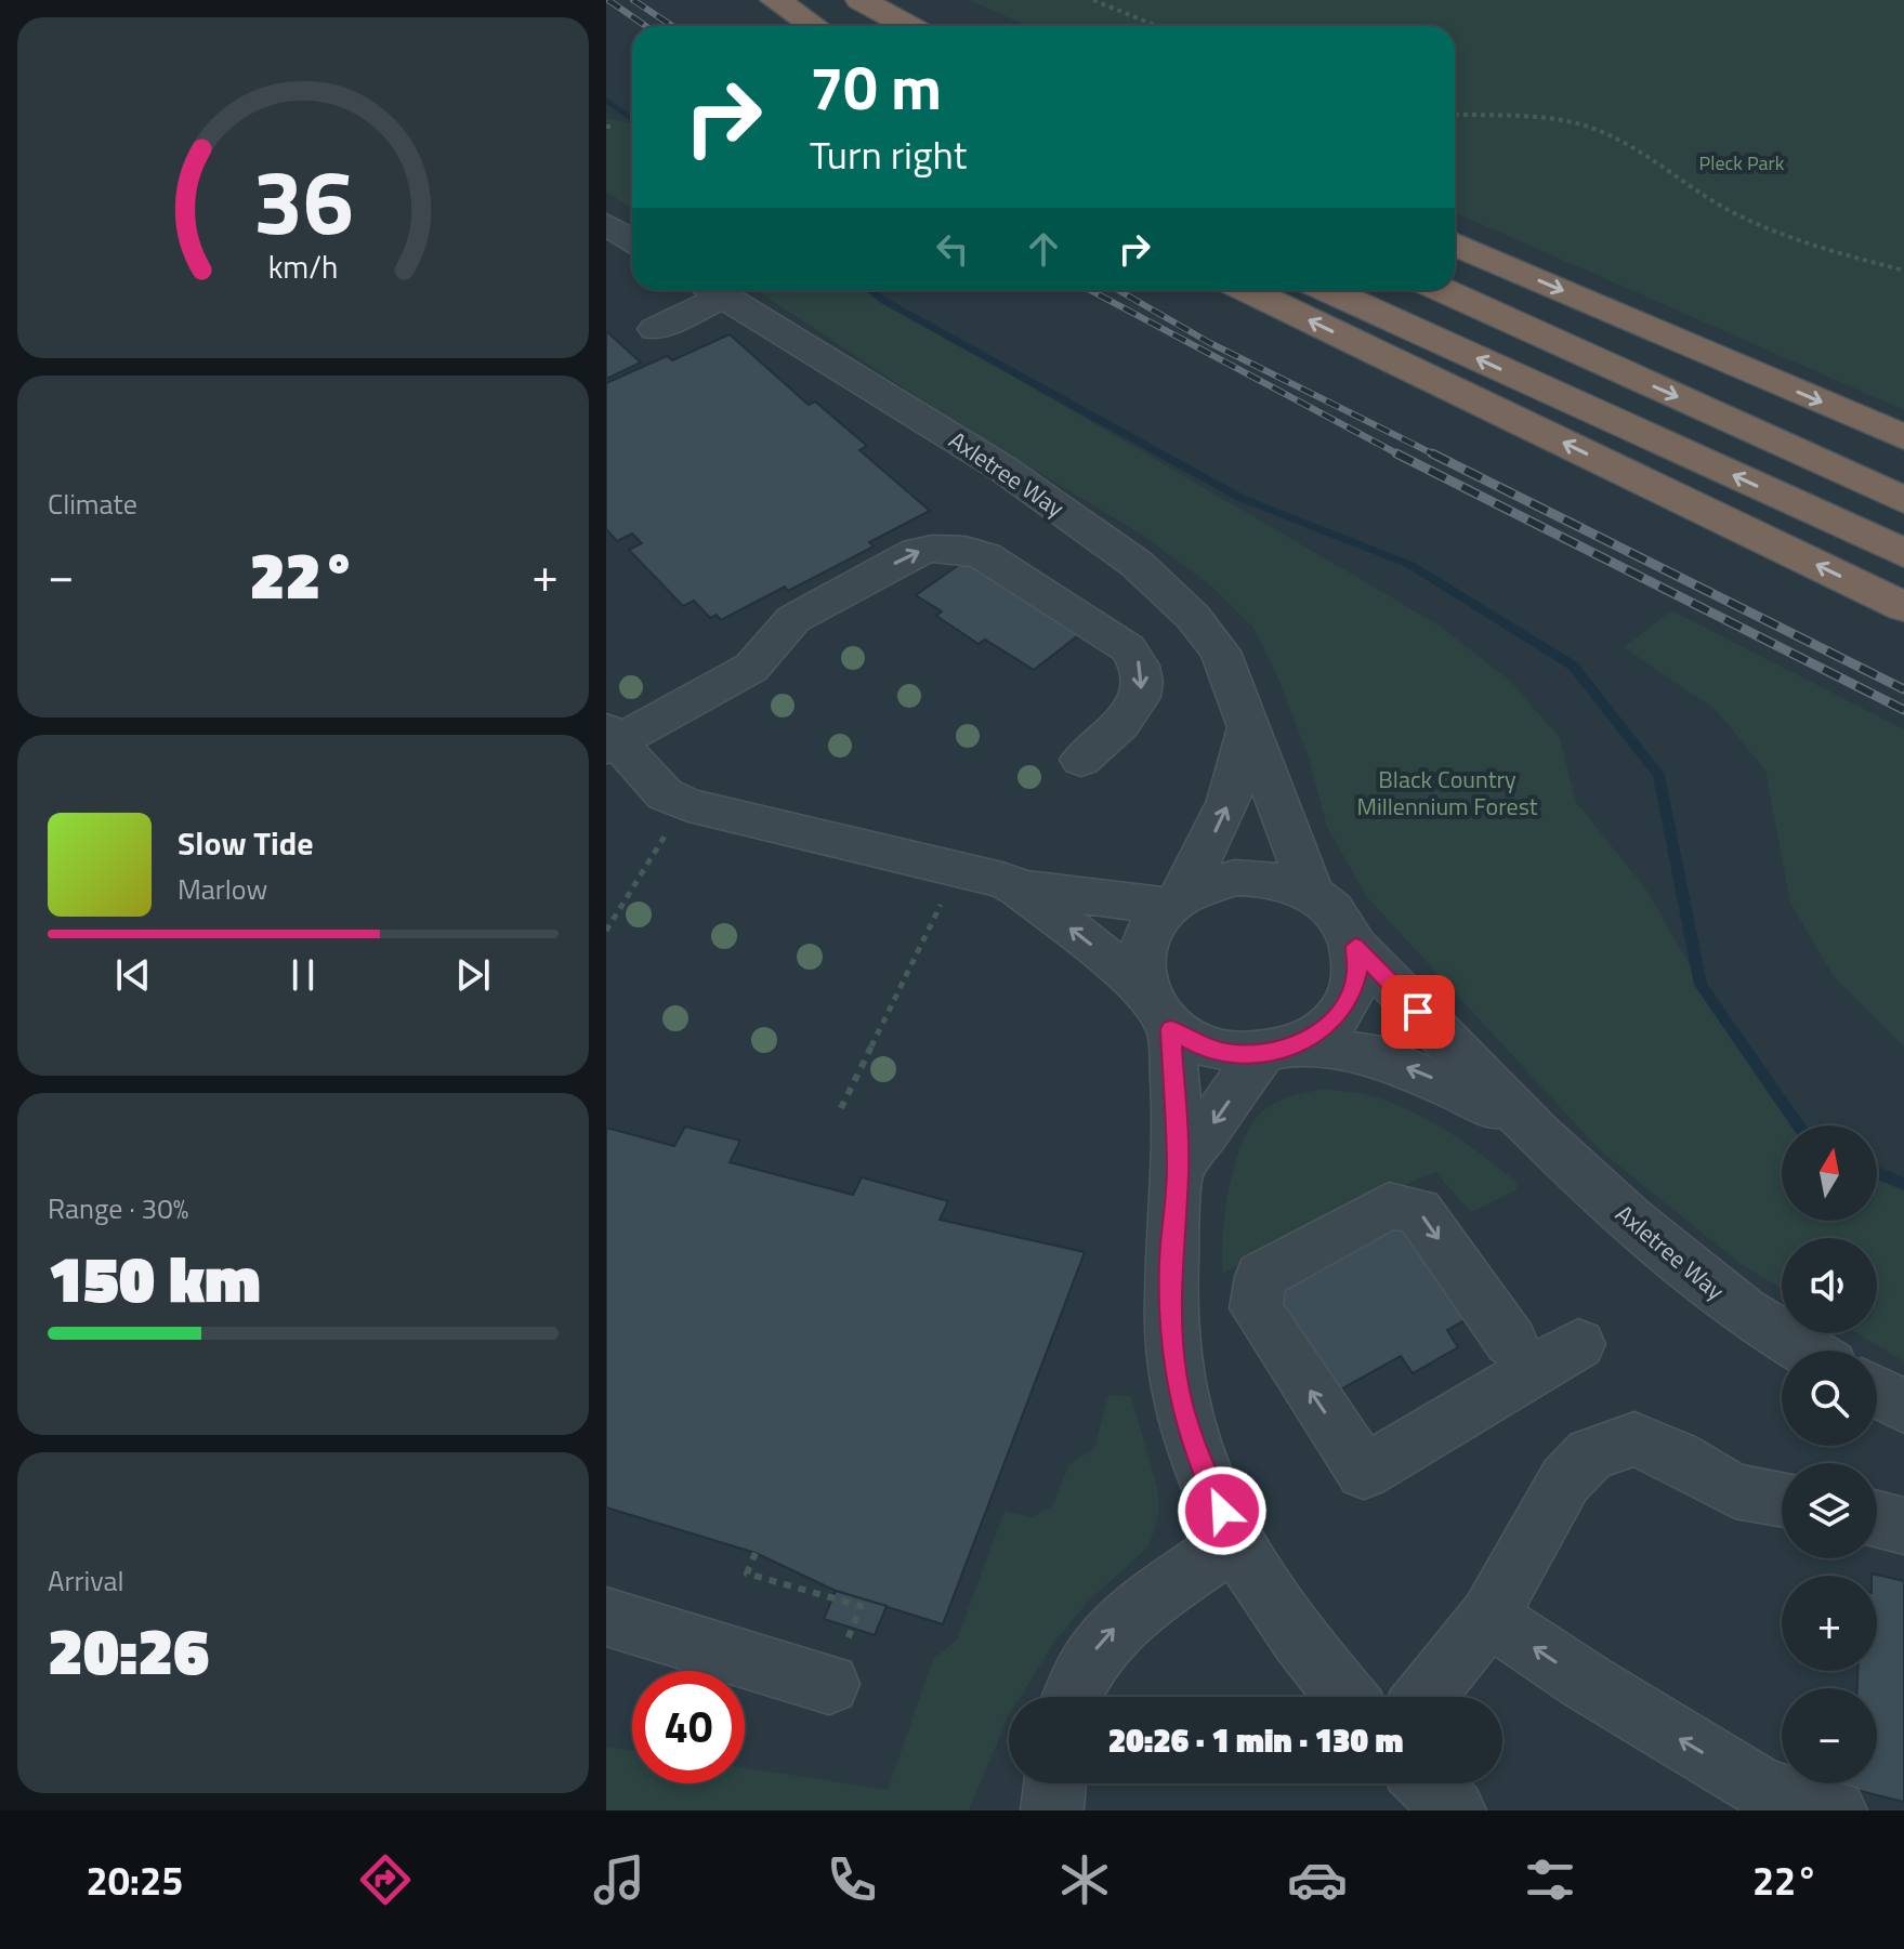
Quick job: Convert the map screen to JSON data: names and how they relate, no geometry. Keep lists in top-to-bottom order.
{
  "streets": {
    "street": ["Axletree Way"]
  },
  "parks": ["Pleck Park", "Black Country Millennium Forest"],
  "north": "top",
  "page": {
    "turn": ["70 m", "Turn right"],
    "tile": [
      "Climate",
      ["Range · 30%", "150 km"],
      ["Arrival", "20:26"]
    ],
    "heat": ["−", "22°", "+"],
    "song": ["Slow Tide", "Marlow"],
    "map_buttons": ["+", "−"],
    "limit": "40",
    "trip": "20:26 · 1 min · 130 m",
    "tabs": ["20:25", "22°"],
    "gauge": ["36", "km/h"]
  }
}
